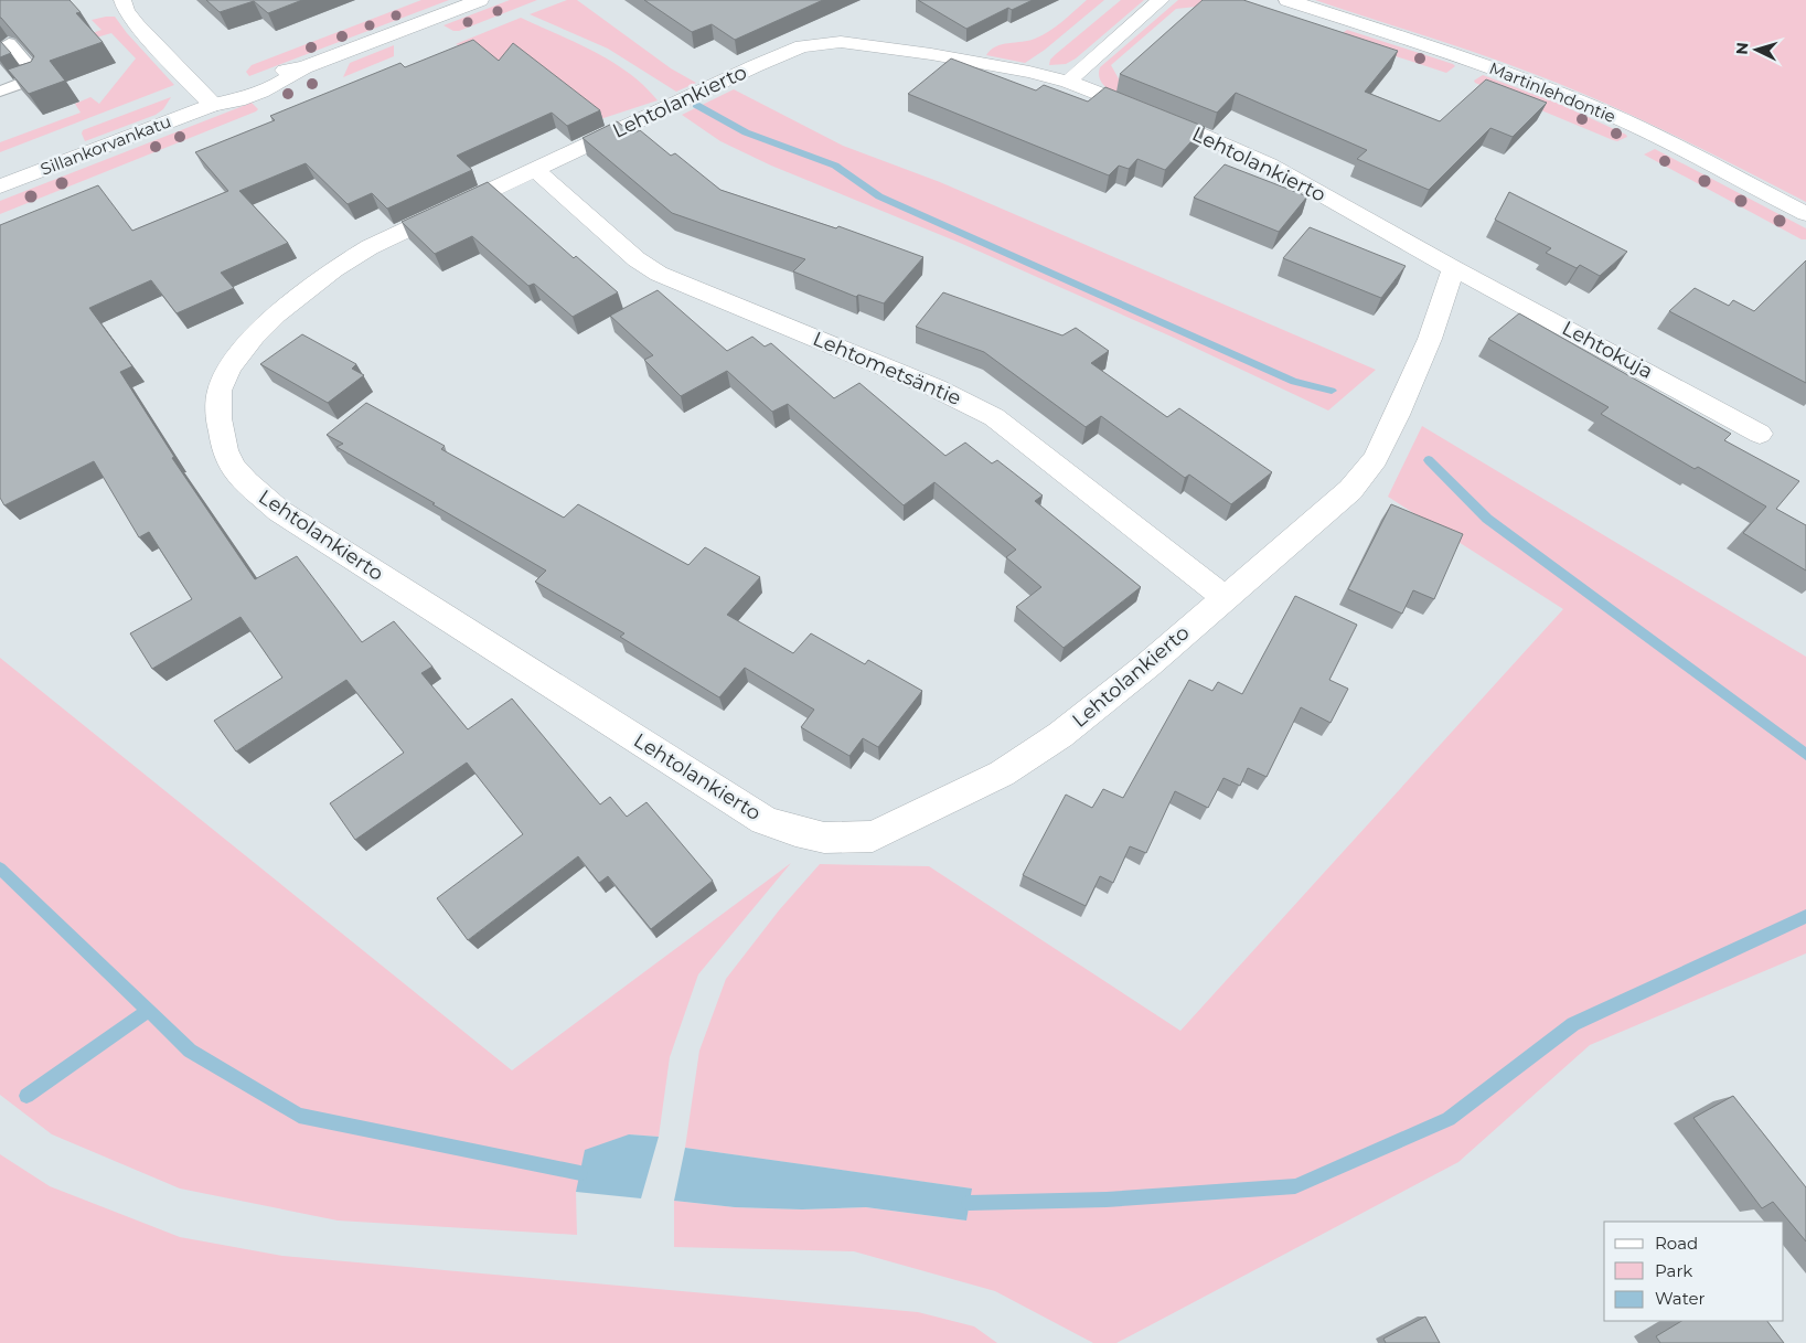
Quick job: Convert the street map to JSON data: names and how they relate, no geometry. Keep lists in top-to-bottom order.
{
  "streets": {
    "street": [
      "Martinlehdontie",
      "Lehtolankierto",
      "Sillankorvankatu",
      "Lehtokuja",
      "Lehtometsäntie"
    ]
  },
  "crossings": [
    ["Lehtolankierto", "Lehtokuja"],
    ["Lehtolankierto", "Lehtometsäntie"]
  ],
  "legend": ["Road", "Park", "Water"],
  "north": "left"
}
